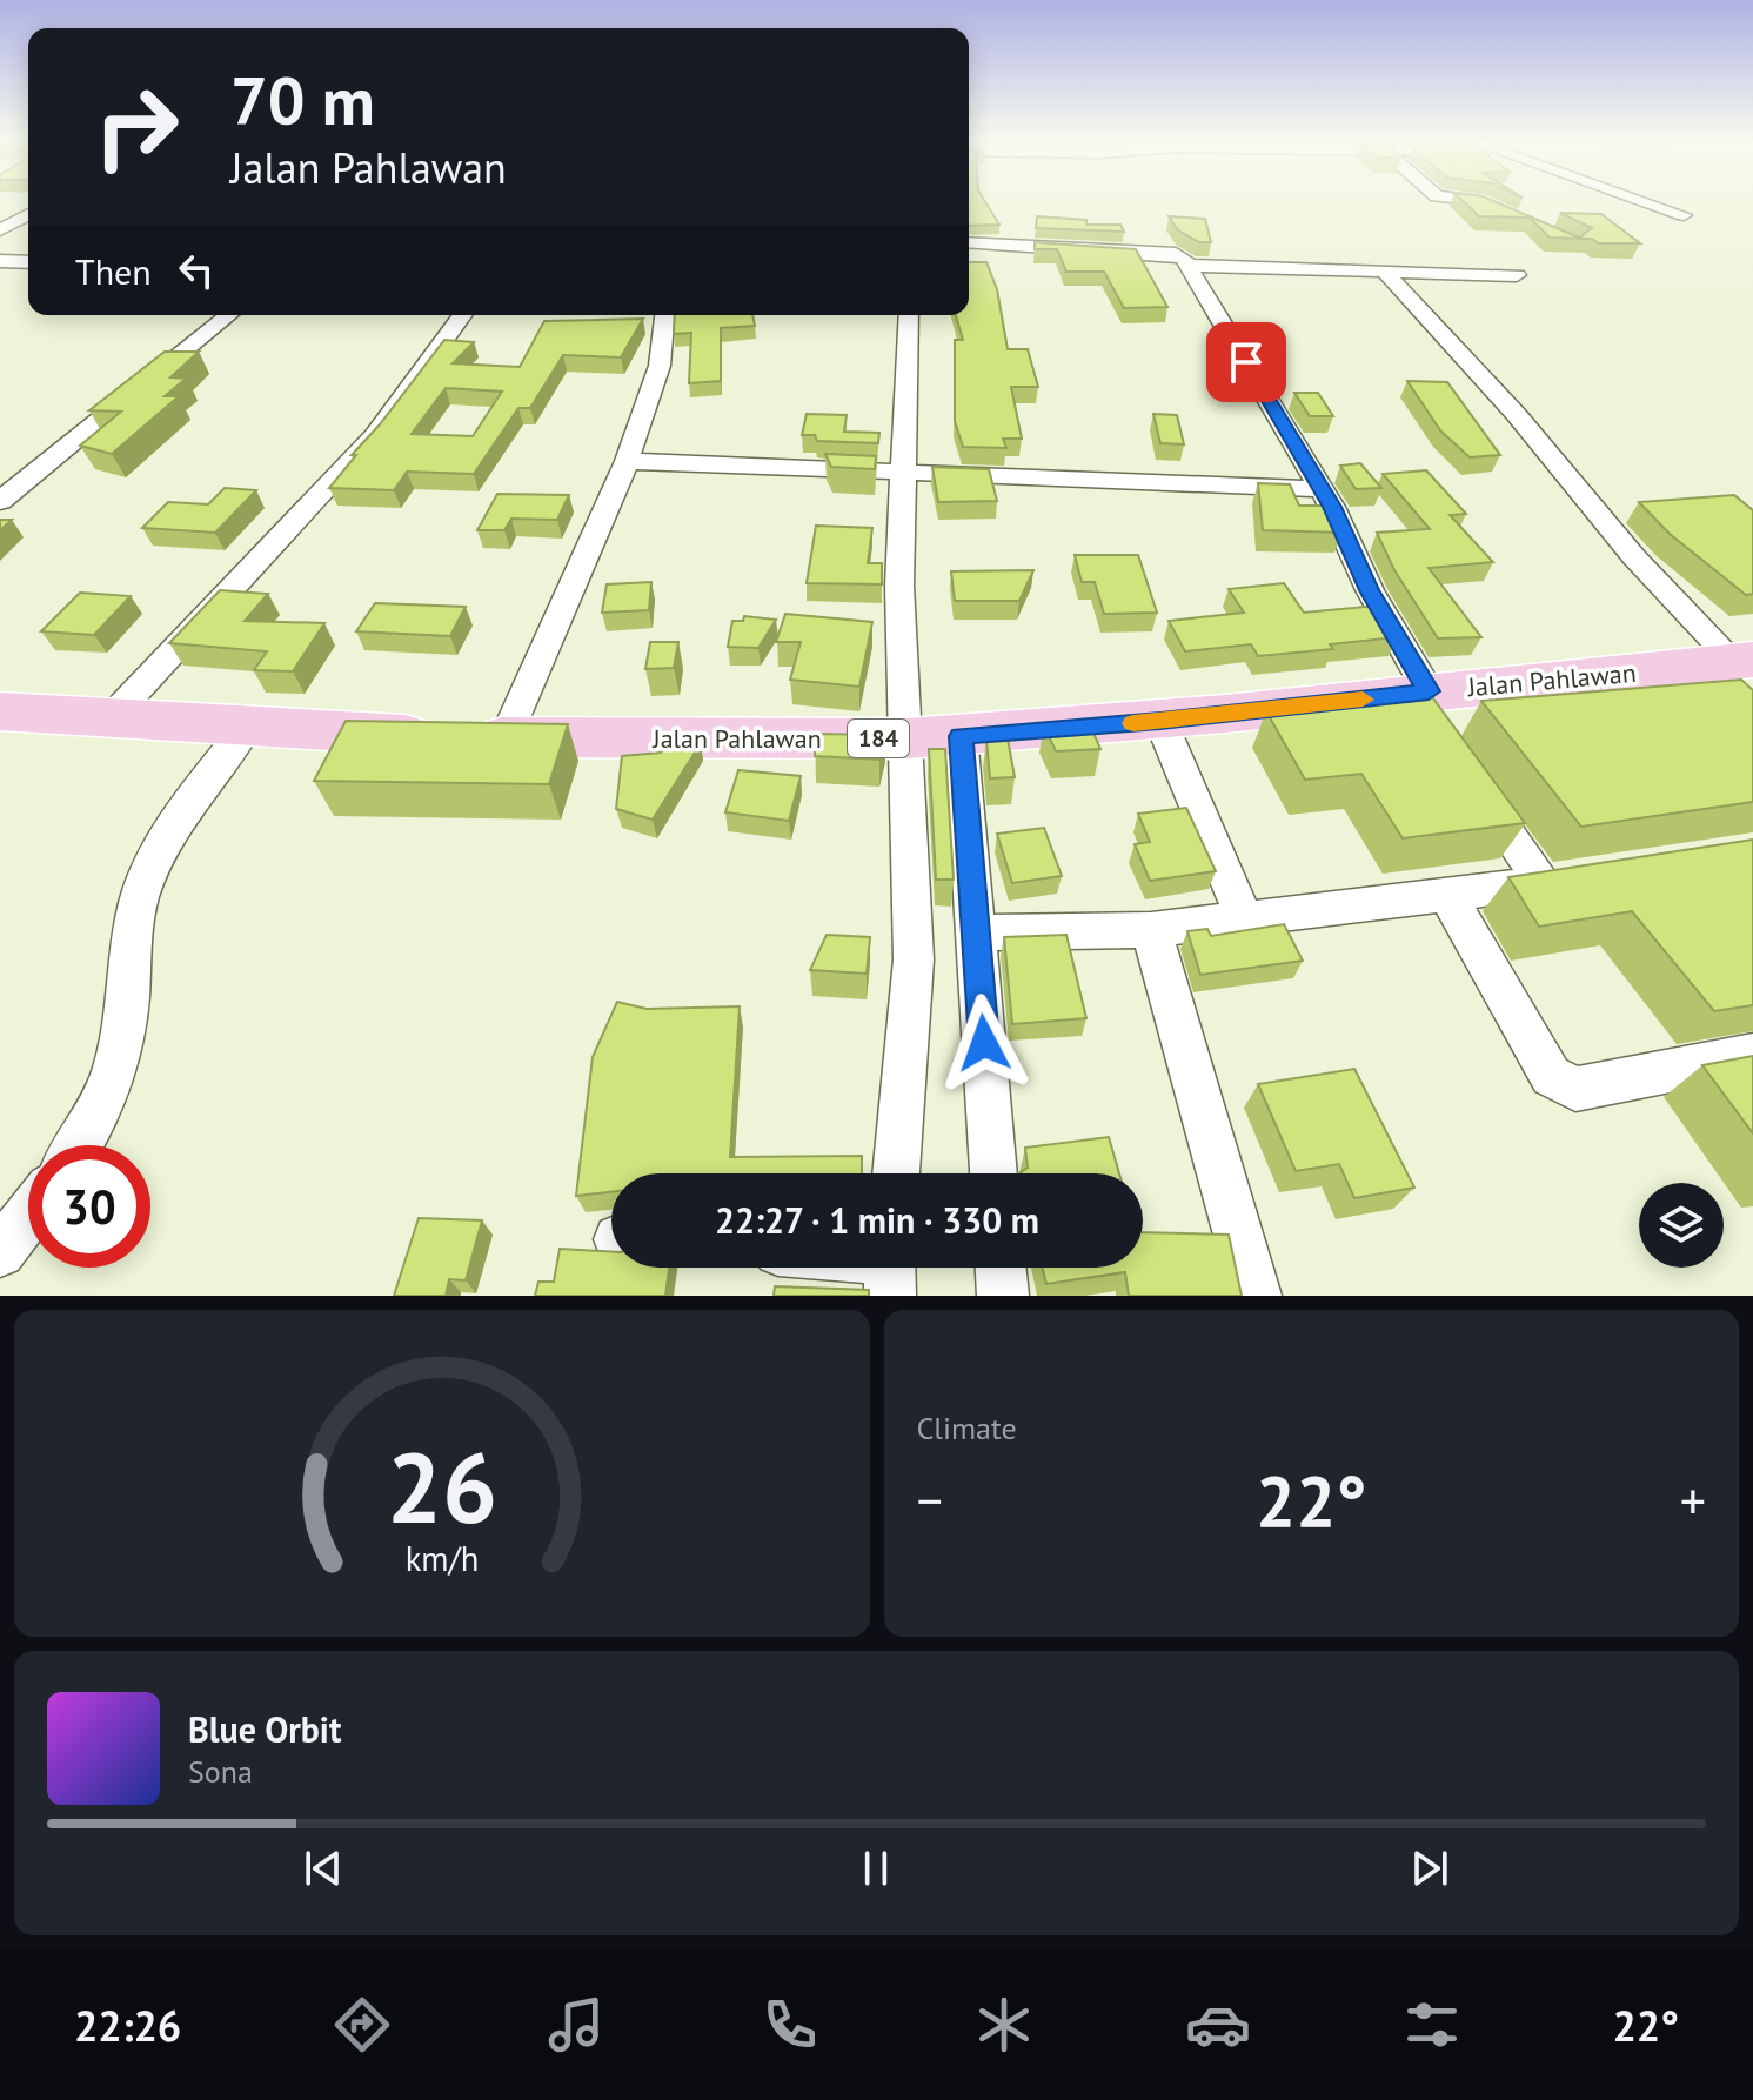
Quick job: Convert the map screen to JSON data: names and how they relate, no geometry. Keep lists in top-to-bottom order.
{
  "streets": {
    "main road": ["Jalan Pahlawan", "184"]
  },
  "page": {
    "turn": ["70 m", "Jalan Pahlawan"],
    "then": "Then",
    "limit": "30",
    "trip": "22:27 · 1 min · 330 m",
    "tile": "Climate",
    "heat": ["−", "22°", "+"],
    "song": ["Blue Orbit", "Sona"],
    "tabs": ["22:26", "22°"],
    "gauge": ["26", "km/h"]
  }
}
